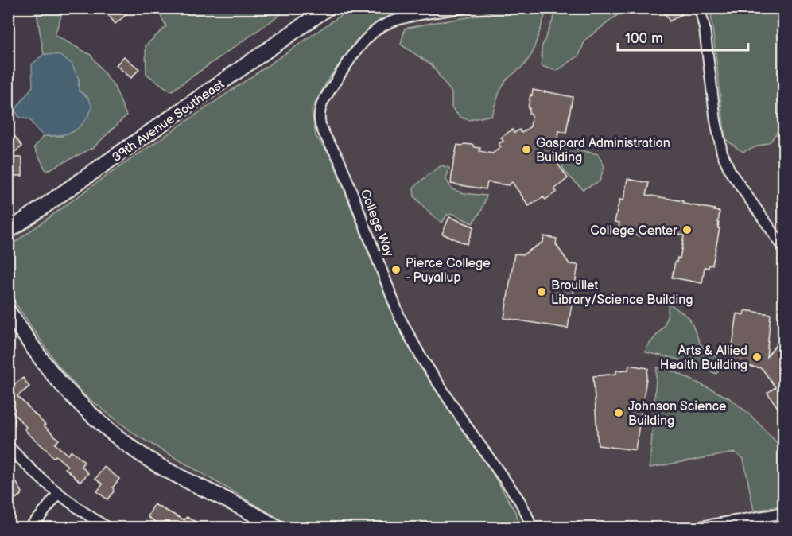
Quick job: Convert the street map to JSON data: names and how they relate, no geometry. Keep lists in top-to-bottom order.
{
  "streets": {
    "main road": ["39th Avenue Southeast"],
    "street": ["College Way"]
  },
  "places": [
    "Gaspard Administration Building",
    "College Center",
    "Pierce College - Puyallup",
    "Brouillet Library/Science Building",
    "Arts & Allied Health Building",
    "Johnson Science Building"
  ],
  "scale_bar": "100 m"
}
